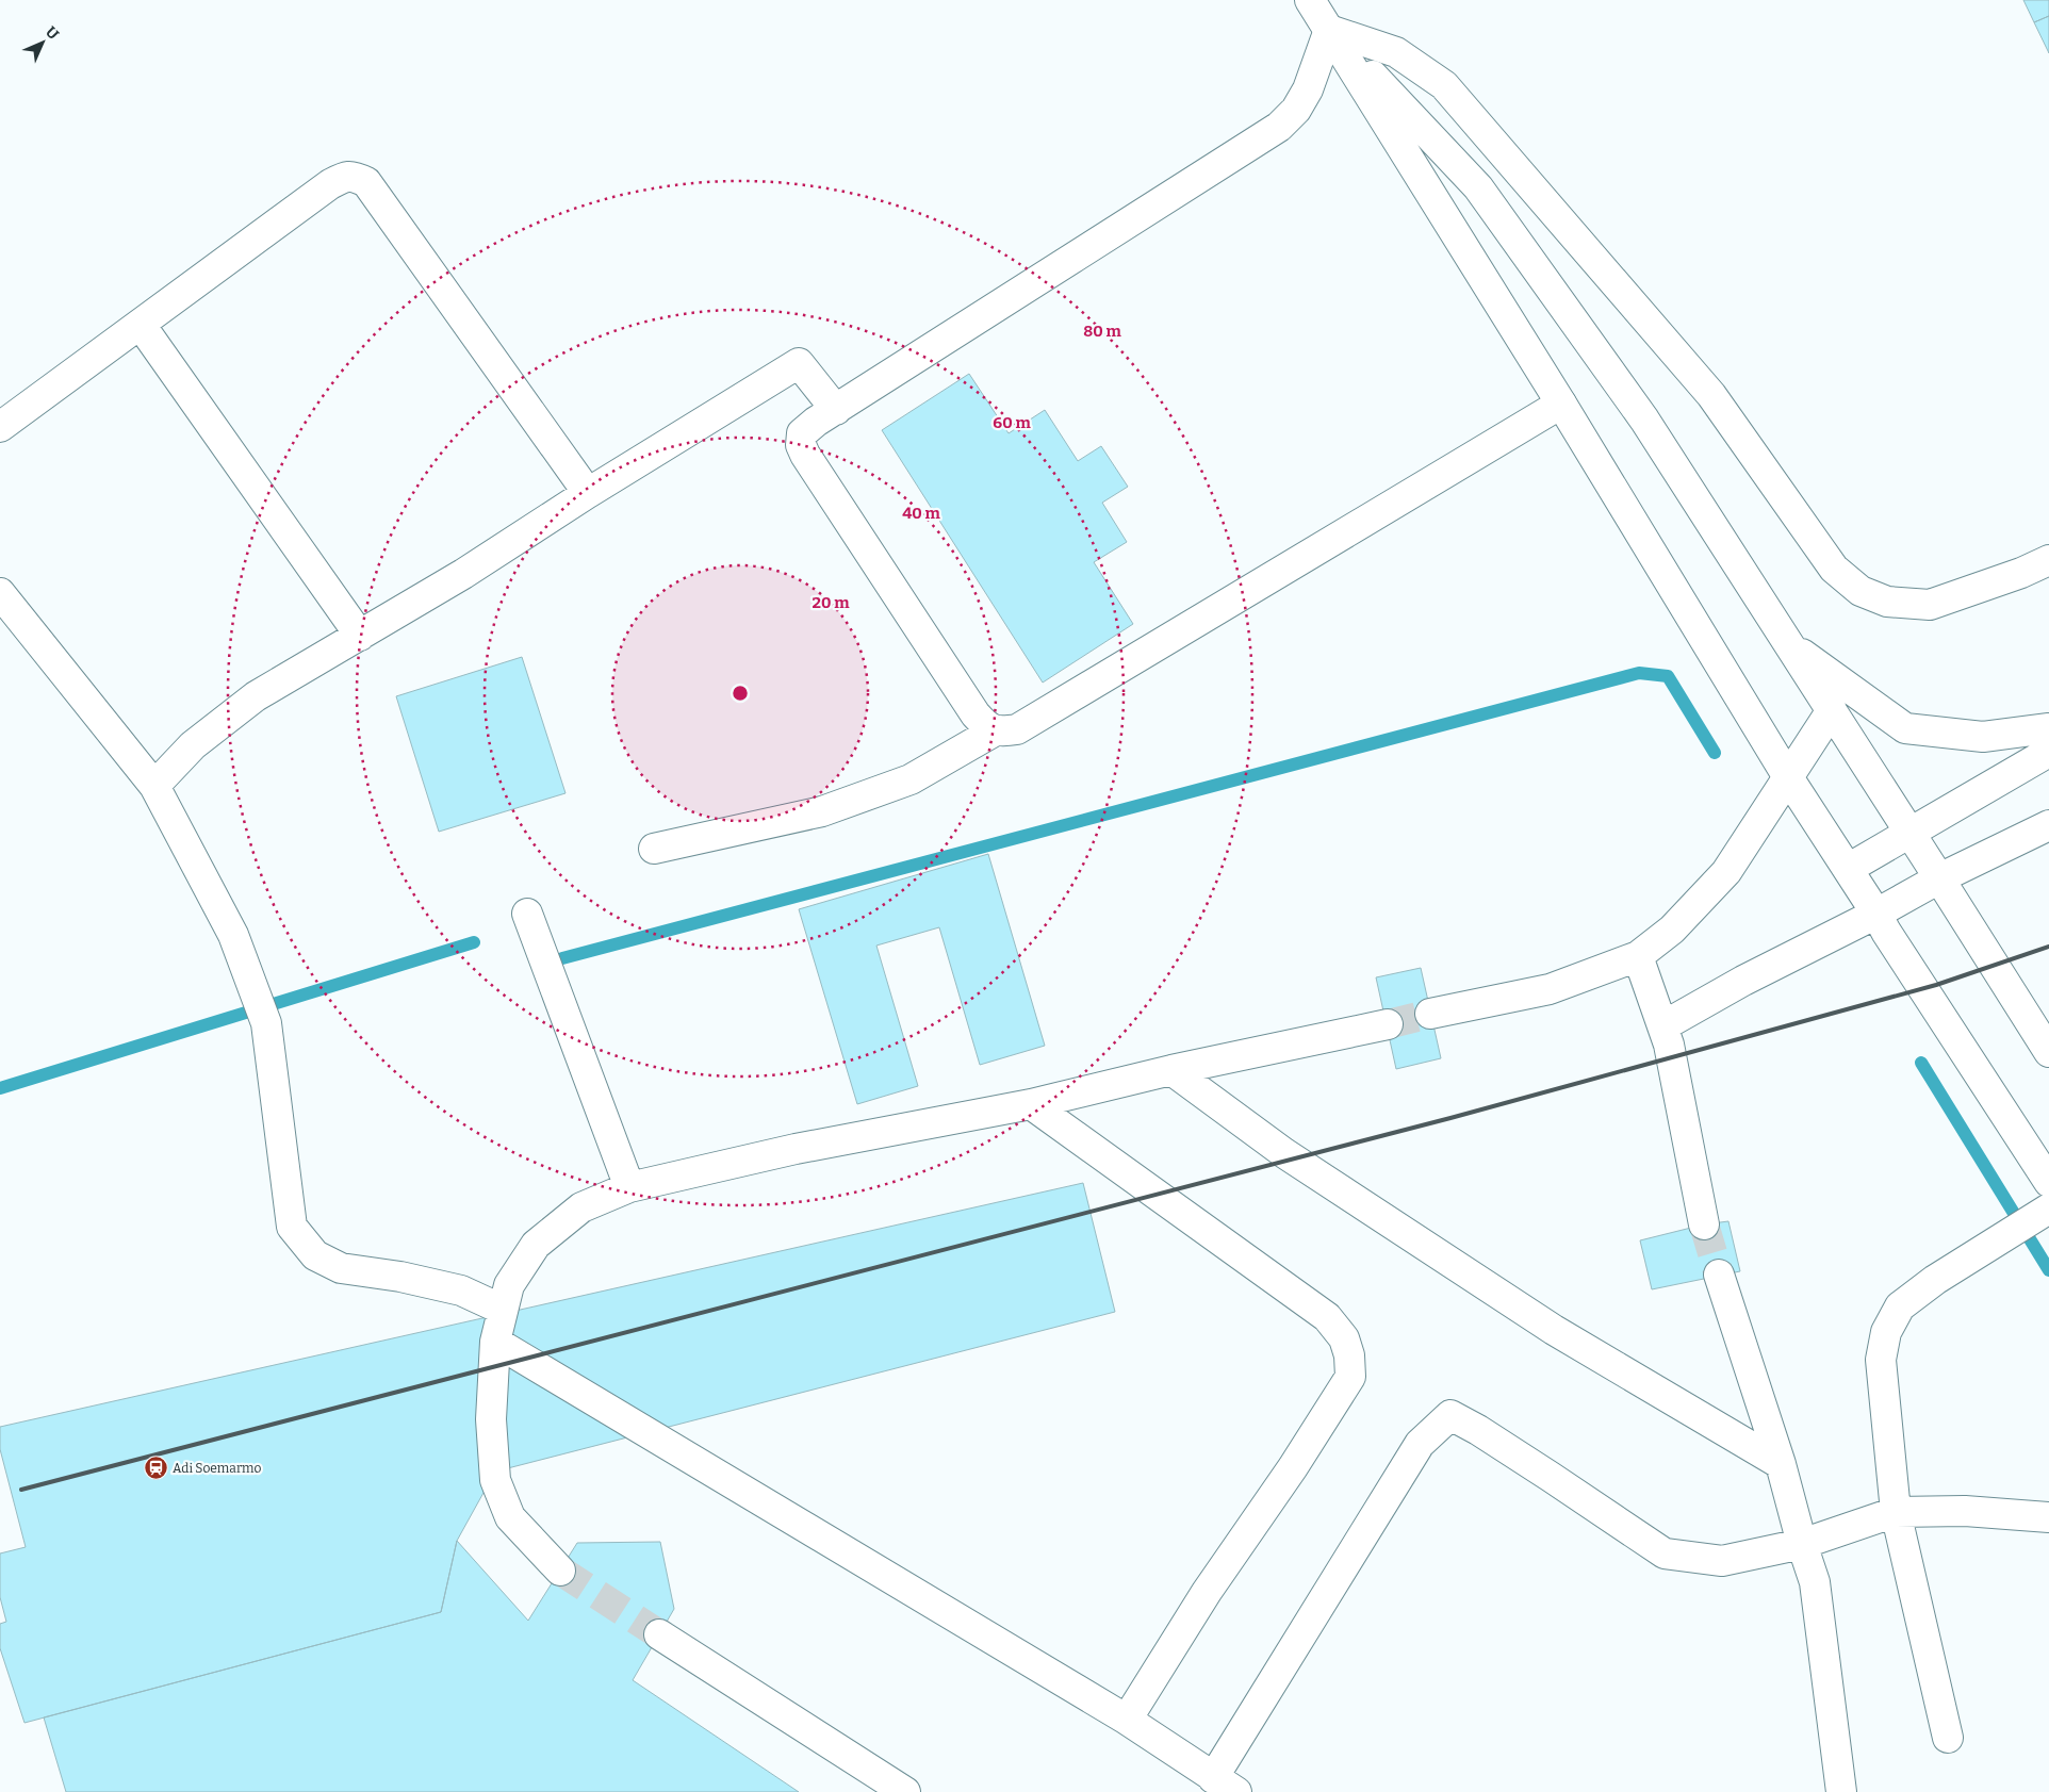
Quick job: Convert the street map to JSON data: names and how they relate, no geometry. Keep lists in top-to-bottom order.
{
  "places": {
    "station": ["Adi Soemarmo"]
  },
  "north": "top right",
  "rings": [
    "80 m",
    "60 m",
    "40 m",
    "20 m"
  ]
}
